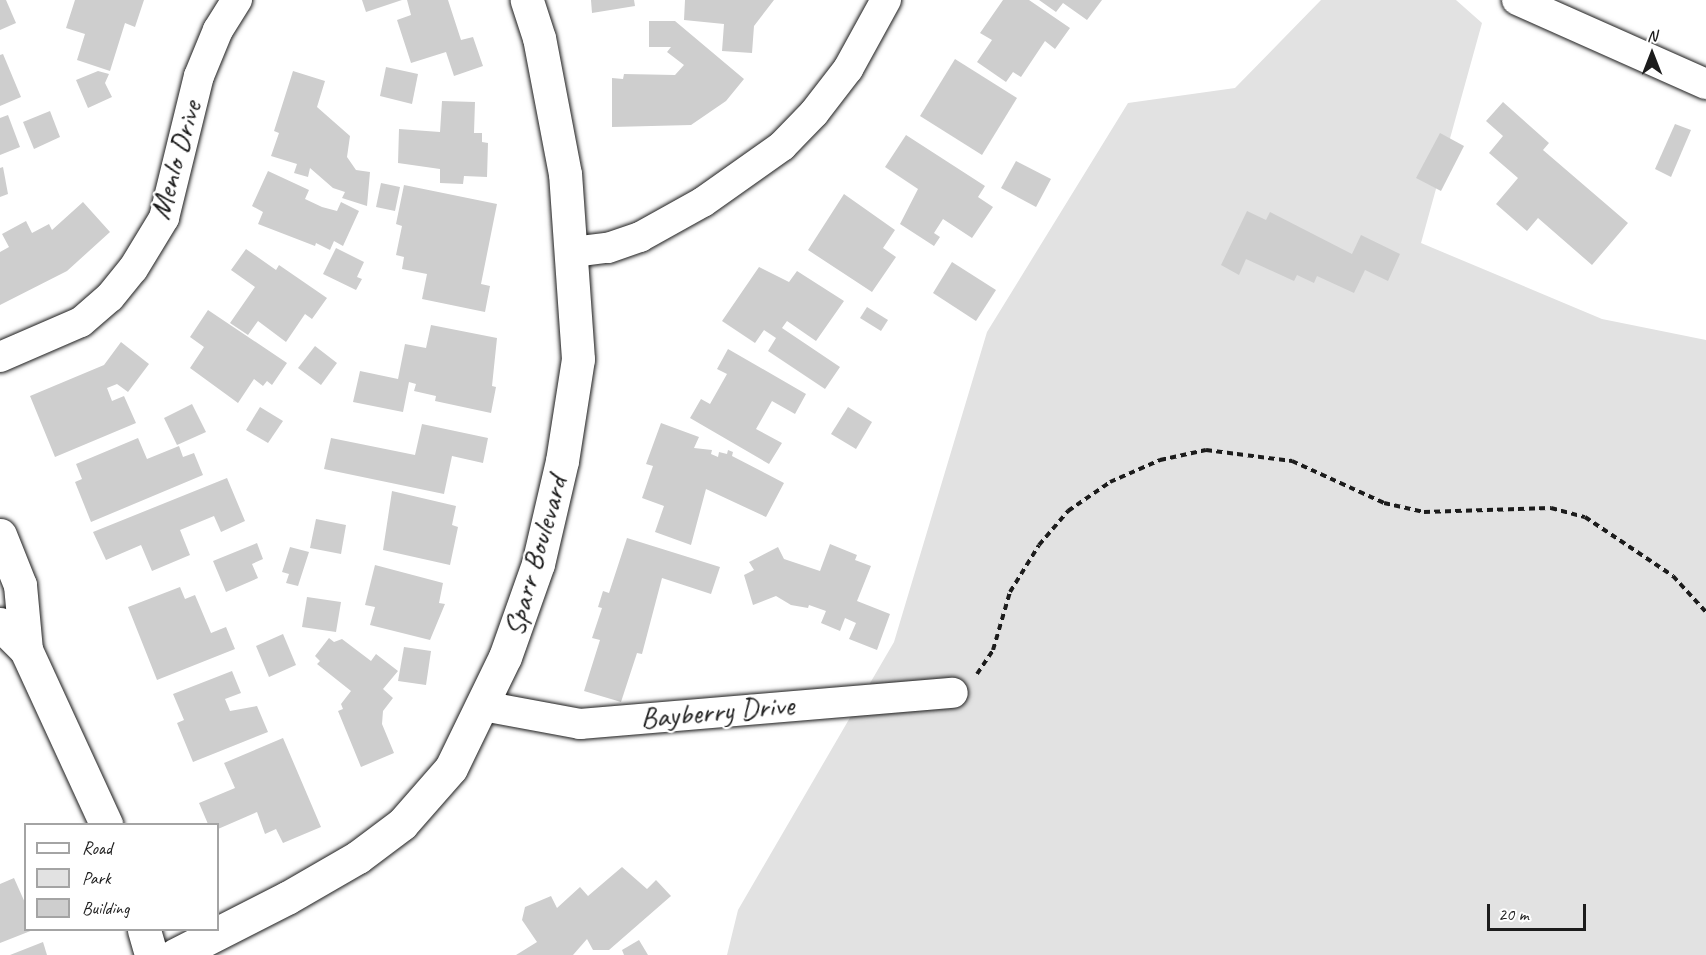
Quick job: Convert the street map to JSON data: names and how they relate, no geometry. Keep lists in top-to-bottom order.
{
  "streets": {
    "street": ["Menlo Drive", "Sparr Boulevard", "Bayberry Drive"]
  },
  "crossings": [
    ["Sparr Boulevard", "Bayberry Drive"]
  ],
  "legend": ["Road", "Park", "Building"],
  "scale_bar": "20 m",
  "north": "top"
}
